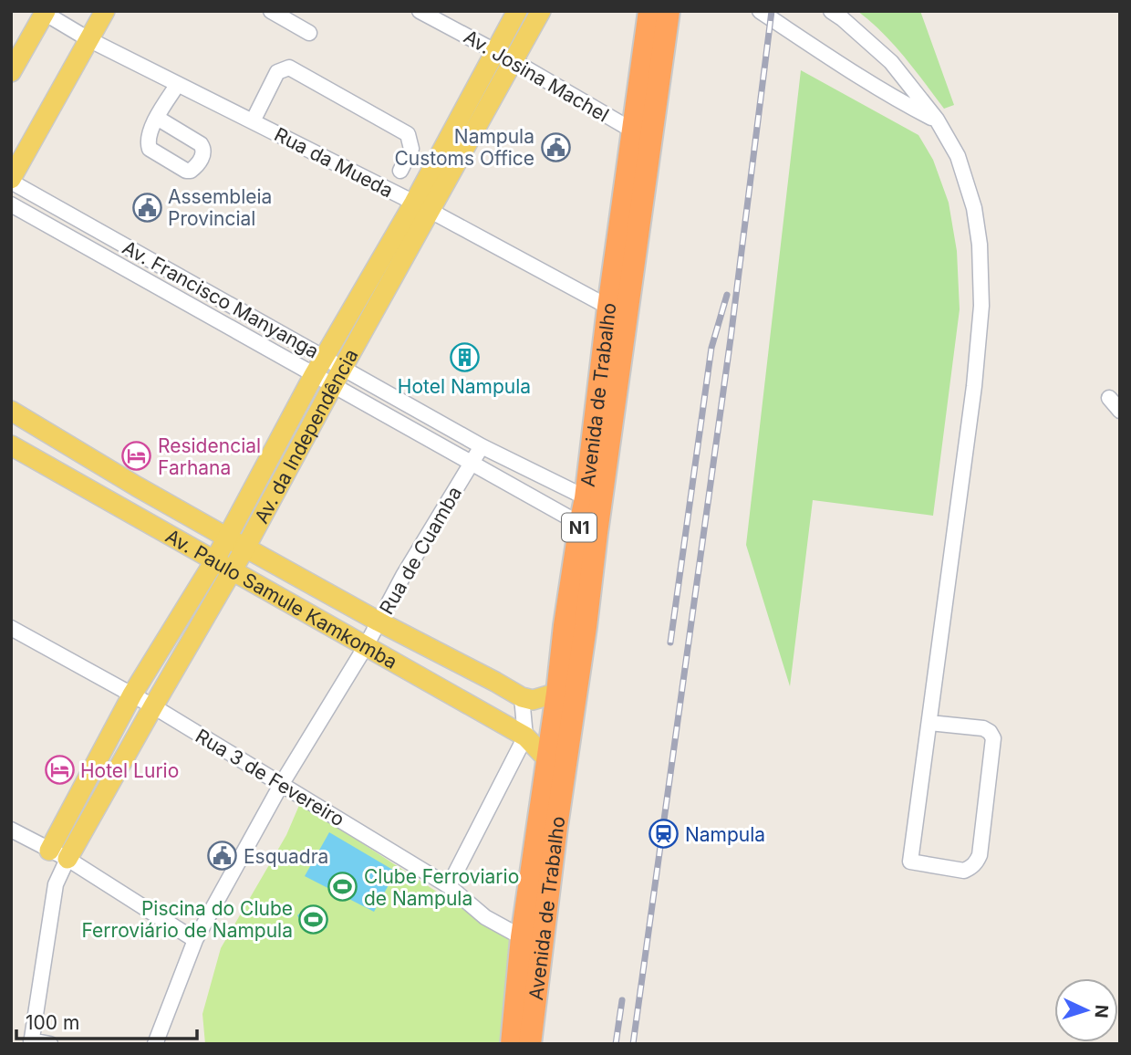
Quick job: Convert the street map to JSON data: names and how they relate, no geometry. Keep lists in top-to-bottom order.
{
  "streets": {
    "highway": ["Avenida de Trabalho", "N1"],
    "main road": ["Av. da Independência", "Av. Paulo Samule Kamkomba"],
    "street": [
      "Av. Josina Machel",
      "Rua da Mueda",
      "Av. Francisco Manyanga",
      "Rua de Cuamba",
      "Rua 3 de Fevereiro"
    ]
  },
  "crossings": [
    ["Av. Josina Machel", "Avenida de Trabalho"],
    ["Av. Josina Machel", "Av. da Independência"],
    ["Rua da Mueda", "Avenida de Trabalho"],
    ["Rua da Mueda", "Av. da Independência"],
    ["Av. Francisco Manyanga", "Avenida de Trabalho"],
    ["Av. Francisco Manyanga", "Av. da Independência"],
    ["Av. Francisco Manyanga", "Rua de Cuamba"],
    ["Avenida de Trabalho", "Av. Paulo Samule Kamkomba"],
    ["Avenida de Trabalho", "Rua 3 de Fevereiro"],
    ["Av. da Independência", "Av. Paulo Samule Kamkomba"],
    ["Av. da Independência", "Rua 3 de Fevereiro"],
    ["Rua de Cuamba", "Av. Paulo Samule Kamkomba"],
    ["Rua de Cuamba", "Rua 3 de Fevereiro"]
  ],
  "places": {
    "public building": ["Nampula Customs Office", "Assembleia Provincial", "Esquadra"],
    "building": ["Hotel Nampula"],
    "hotel": ["Residencial Farhana", "Hotel Lurio"],
    "station": ["Nampula"],
    "sports": ["Clube Ferroviario de Nampula", "Piscina do Clube Ferroviário de Nampula"]
  },
  "scale_bar": "100 m",
  "north": "right"
}
